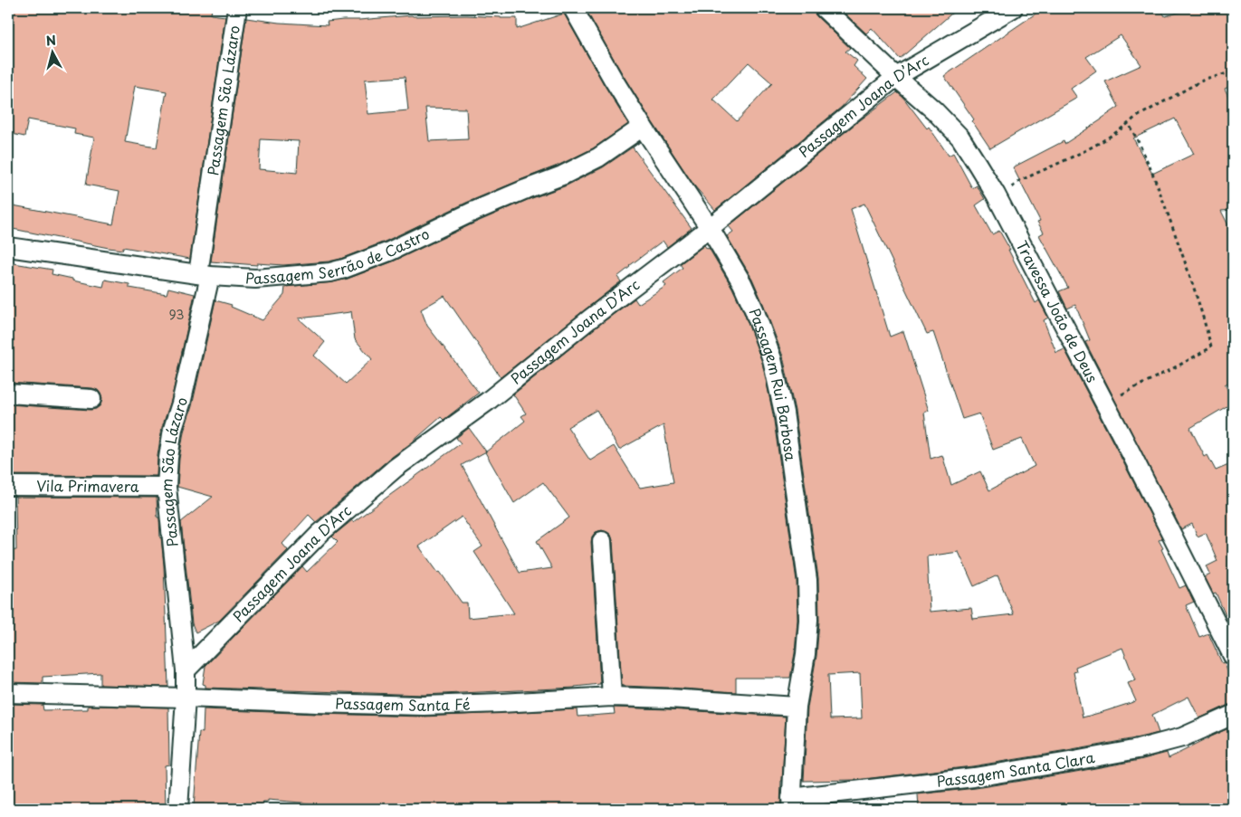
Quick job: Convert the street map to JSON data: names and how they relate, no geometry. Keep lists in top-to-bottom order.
{
  "streets": {
    "street": [
      "Passagem São Lázaro",
      "Passagem Joana D’Arc",
      "Passagem Serrão de Castro",
      "Travessa João de Deus",
      "Passagem Rui Barbosa",
      "Vila Primavera",
      "Passagem Santa Fé",
      "Passagem Santa Clara"
    ]
  },
  "crossings": [
    ["Passagem São Lázaro", "Passagem Joana D’Arc"],
    ["Passagem São Lázaro", "Passagem Serrão de Castro"],
    ["Passagem São Lázaro", "Vila Primavera"],
    ["Passagem Joana D’Arc", "Travessa João de Deus"],
    ["Passagem Joana D’Arc", "Passagem Rui Barbosa"],
    ["Passagem Serrão de Castro", "Passagem Rui Barbosa"],
    ["Passagem Rui Barbosa", "Passagem Santa Fé"],
    ["Passagem Rui Barbosa", "Passagem Santa Clara"]
  ],
  "house_numbers": ["93"],
  "north": "top"
}
